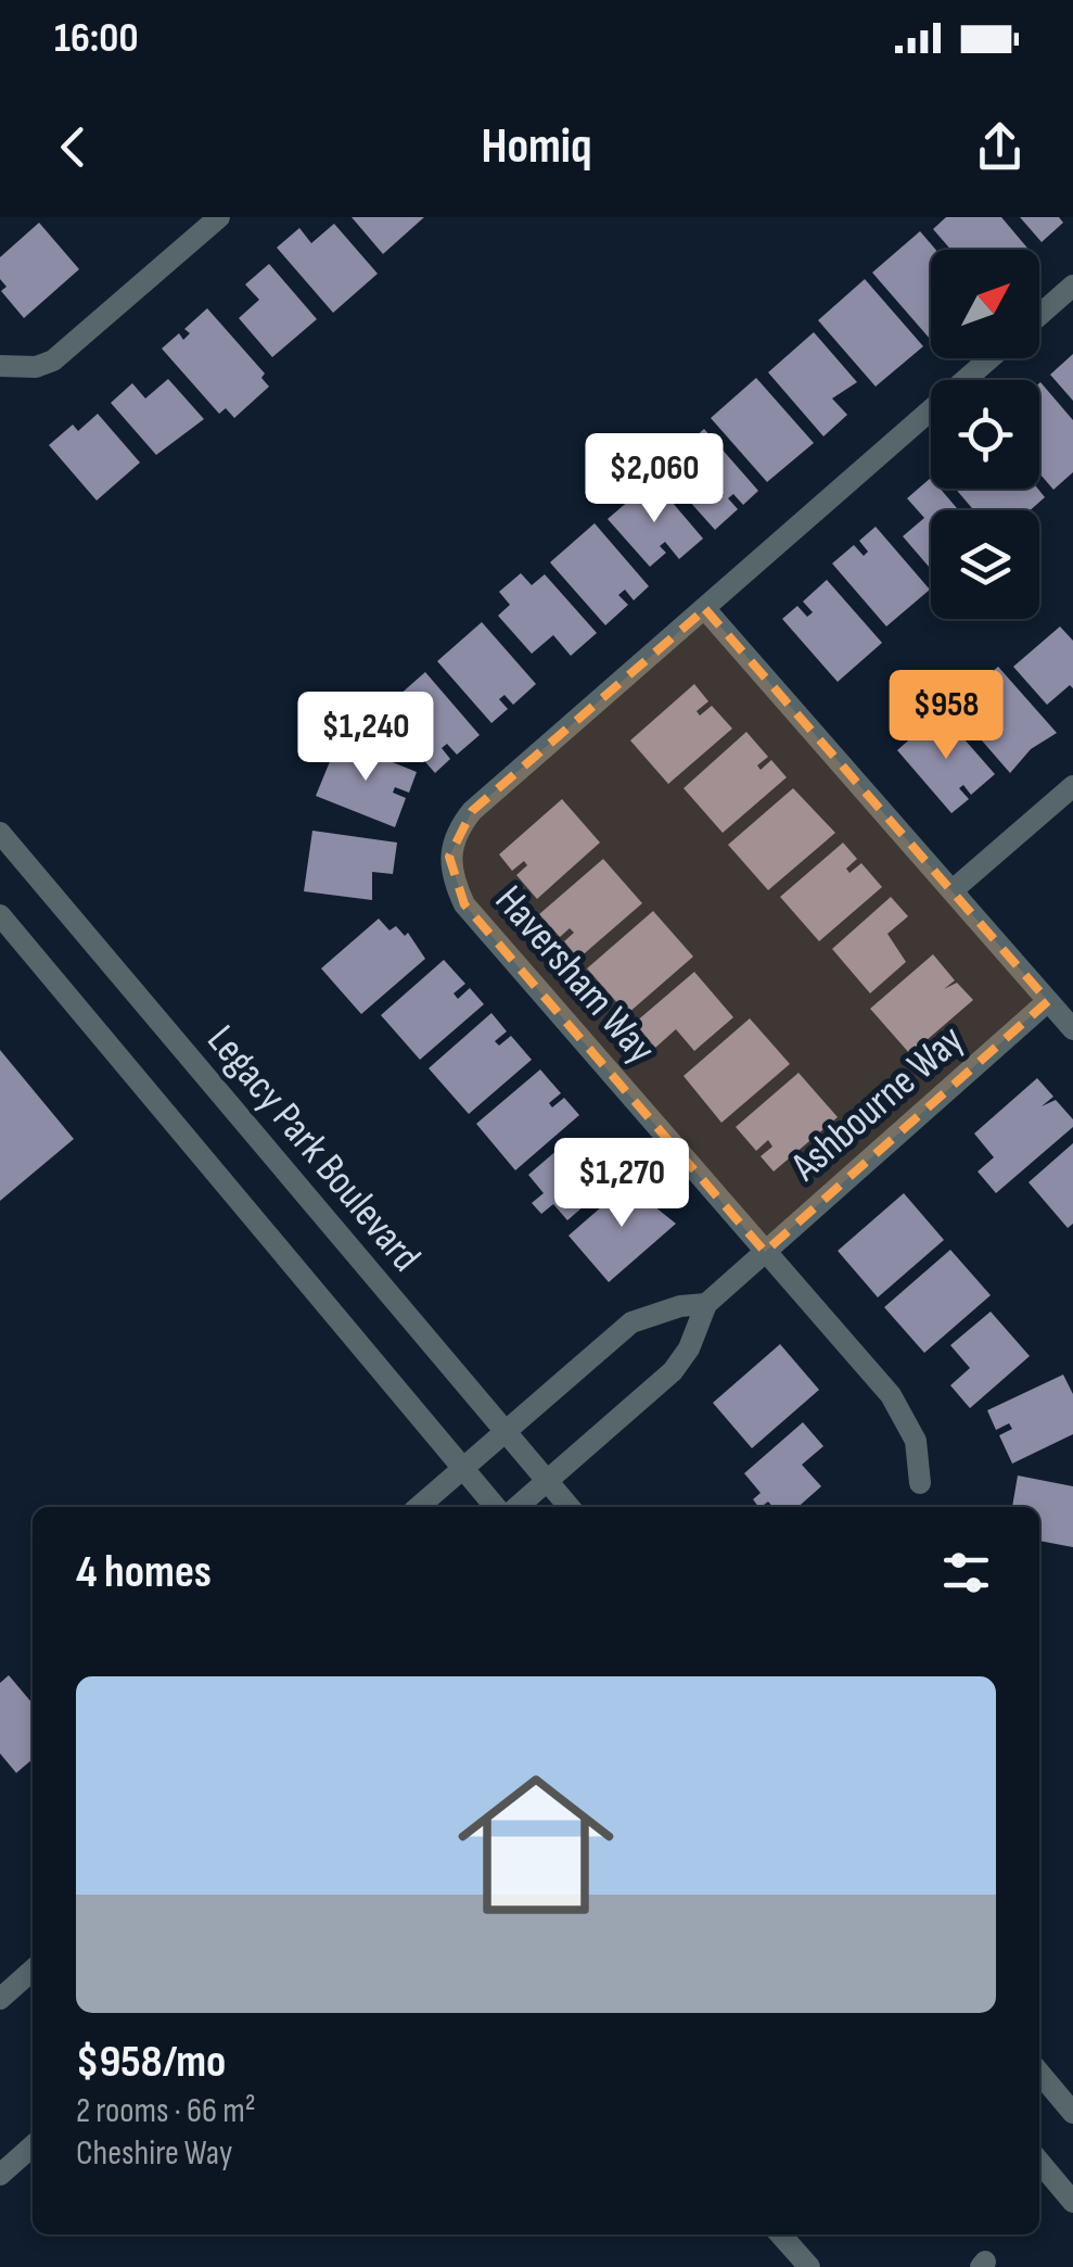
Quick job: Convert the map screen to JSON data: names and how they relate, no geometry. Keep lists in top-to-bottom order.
{
  "streets": {
    "street": ["Haversham Way", "Ashbourne Way", "Legacy Park Boulevard"]
  },
  "crossings": [
    ["Haversham Way", "Ashbourne Way"],
    ["Ashbourne Way", "Legacy Park Boulevard"]
  ],
  "north": "top right",
  "page": {
    "status": "16:00",
    "header": "Homiq",
    "price": [
      "$2,060",
      "$958",
      "$1,240",
      "$1,270"
    ],
    "heading": "4 homes",
    "list": [
      {
        "name": "$958/mo",
        "note": "2 rooms · 66 m² · Cheshire Way"
      }
    ]
  }
}
